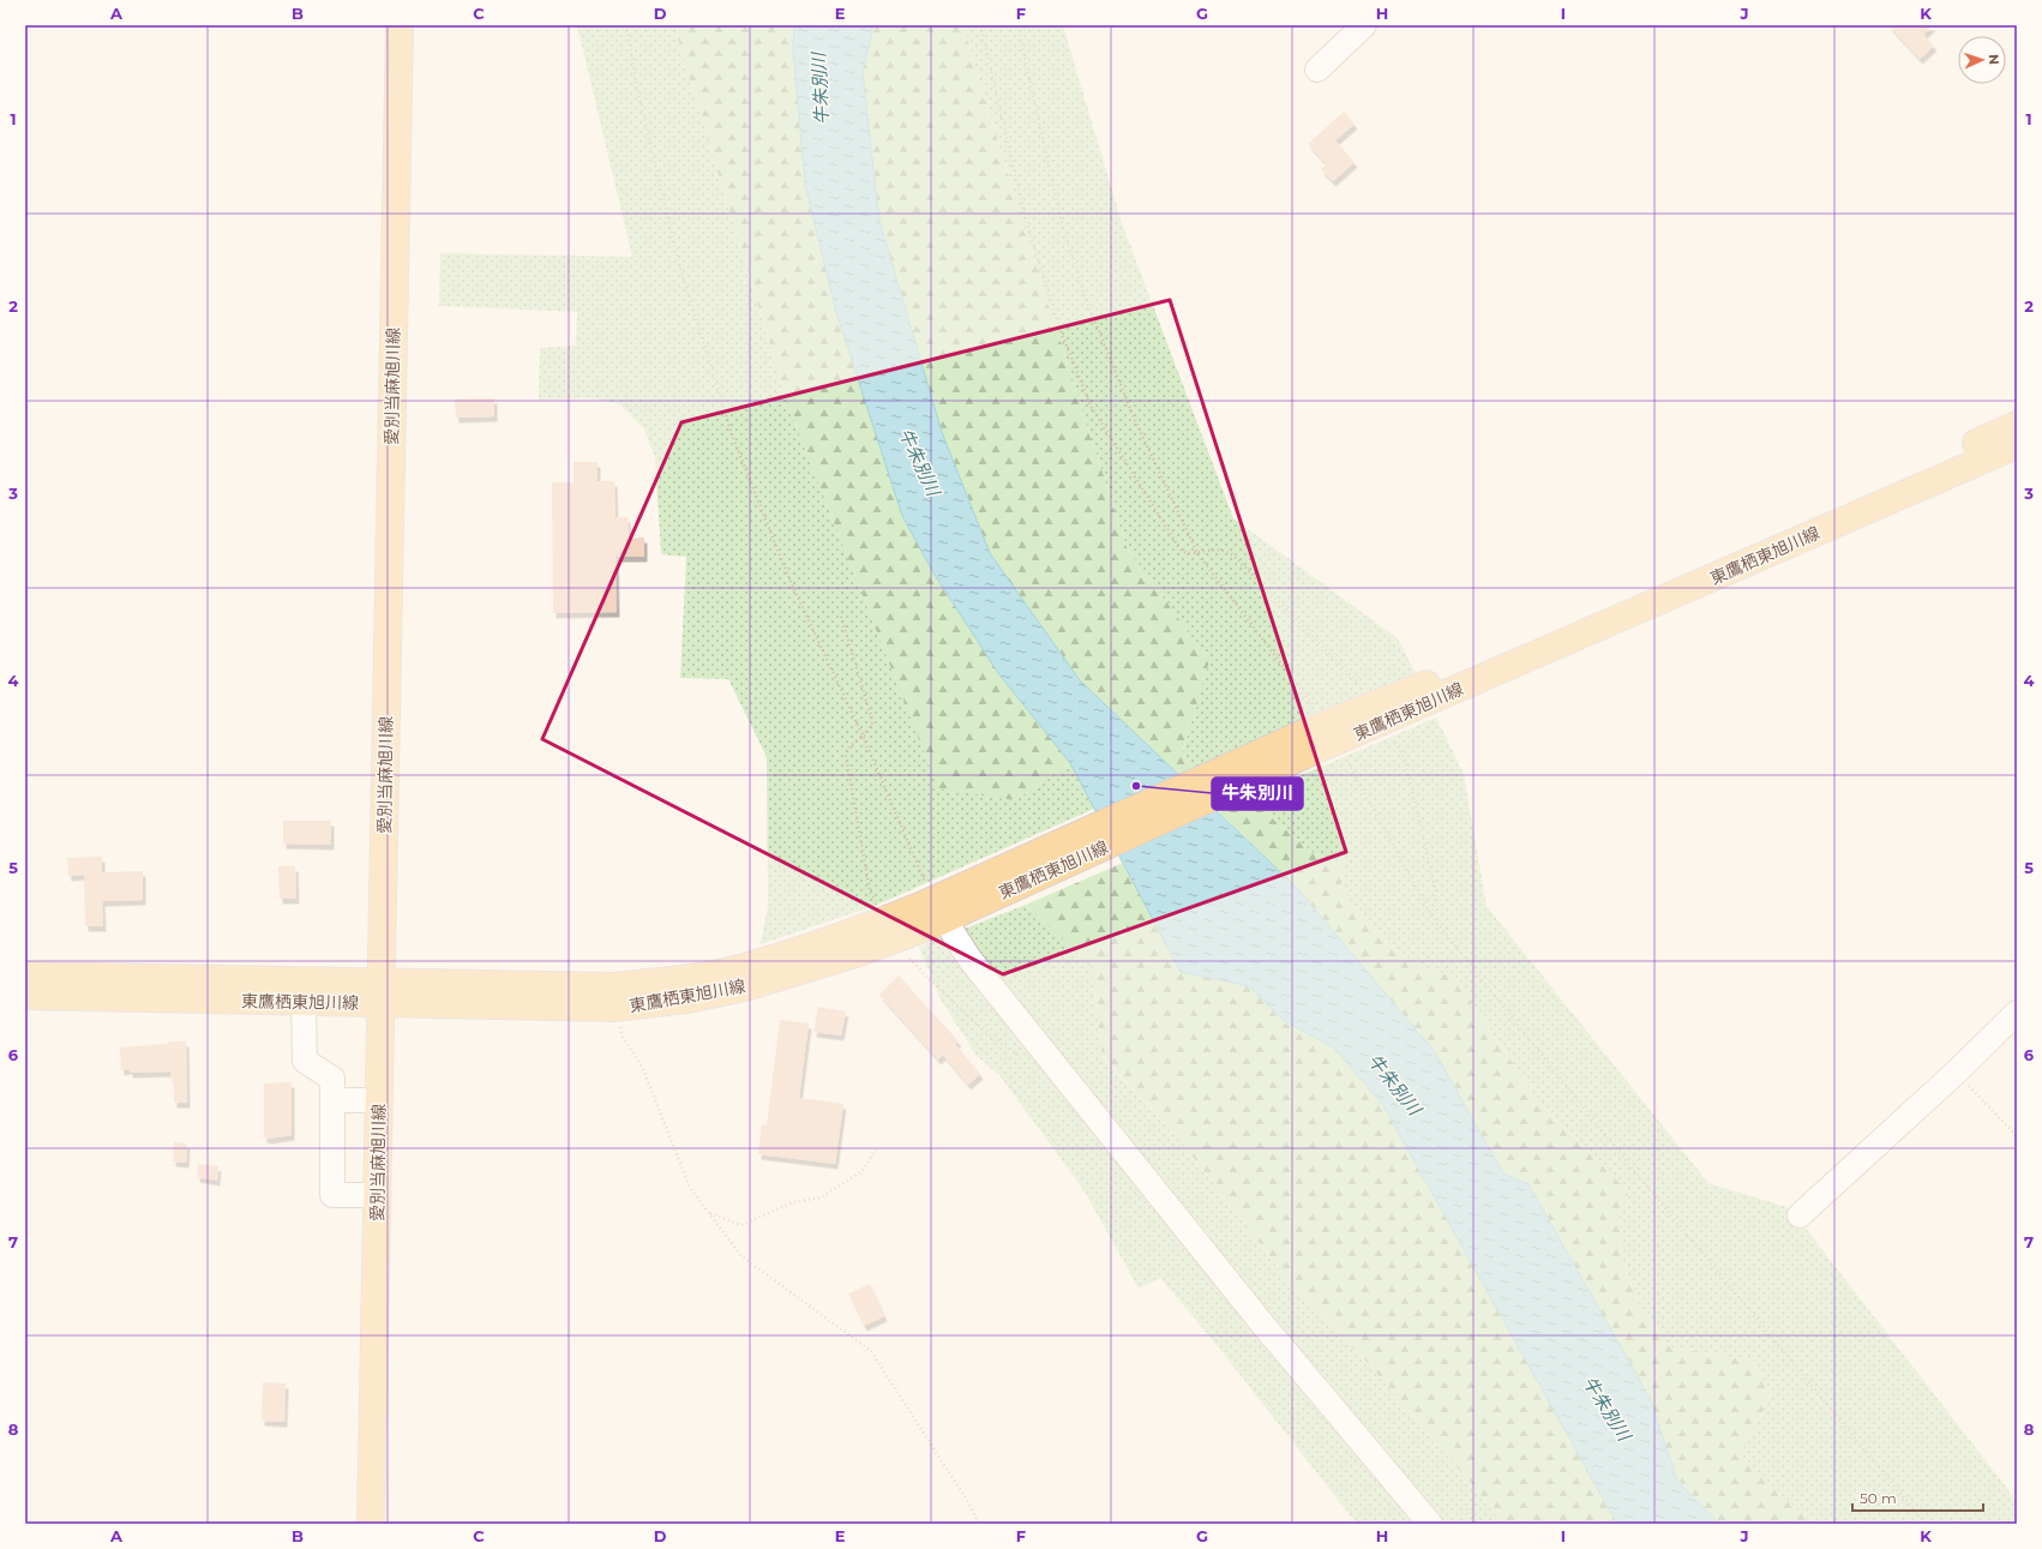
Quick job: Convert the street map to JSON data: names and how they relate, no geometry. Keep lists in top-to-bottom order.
{
  "streets": {
    "main road": ["愛別当麻旭川線", "東鷹栖東旭川線"]
  },
  "crossings": [
    ["愛別当麻旭川線", "東鷹栖東旭川線"]
  ],
  "water": ["牛朱別川"],
  "places": ["牛朱別川"],
  "scale_bar": "50 m",
  "north": "right",
  "grid": {
    "columns": [
      "A",
      "B",
      "C",
      "D",
      "E",
      "F",
      "G",
      "H",
      "I",
      "J",
      "K"
    ],
    "rows": [
      "1",
      "2",
      "3",
      "4",
      "5",
      "6",
      "7",
      "8"
    ]
  }
}
